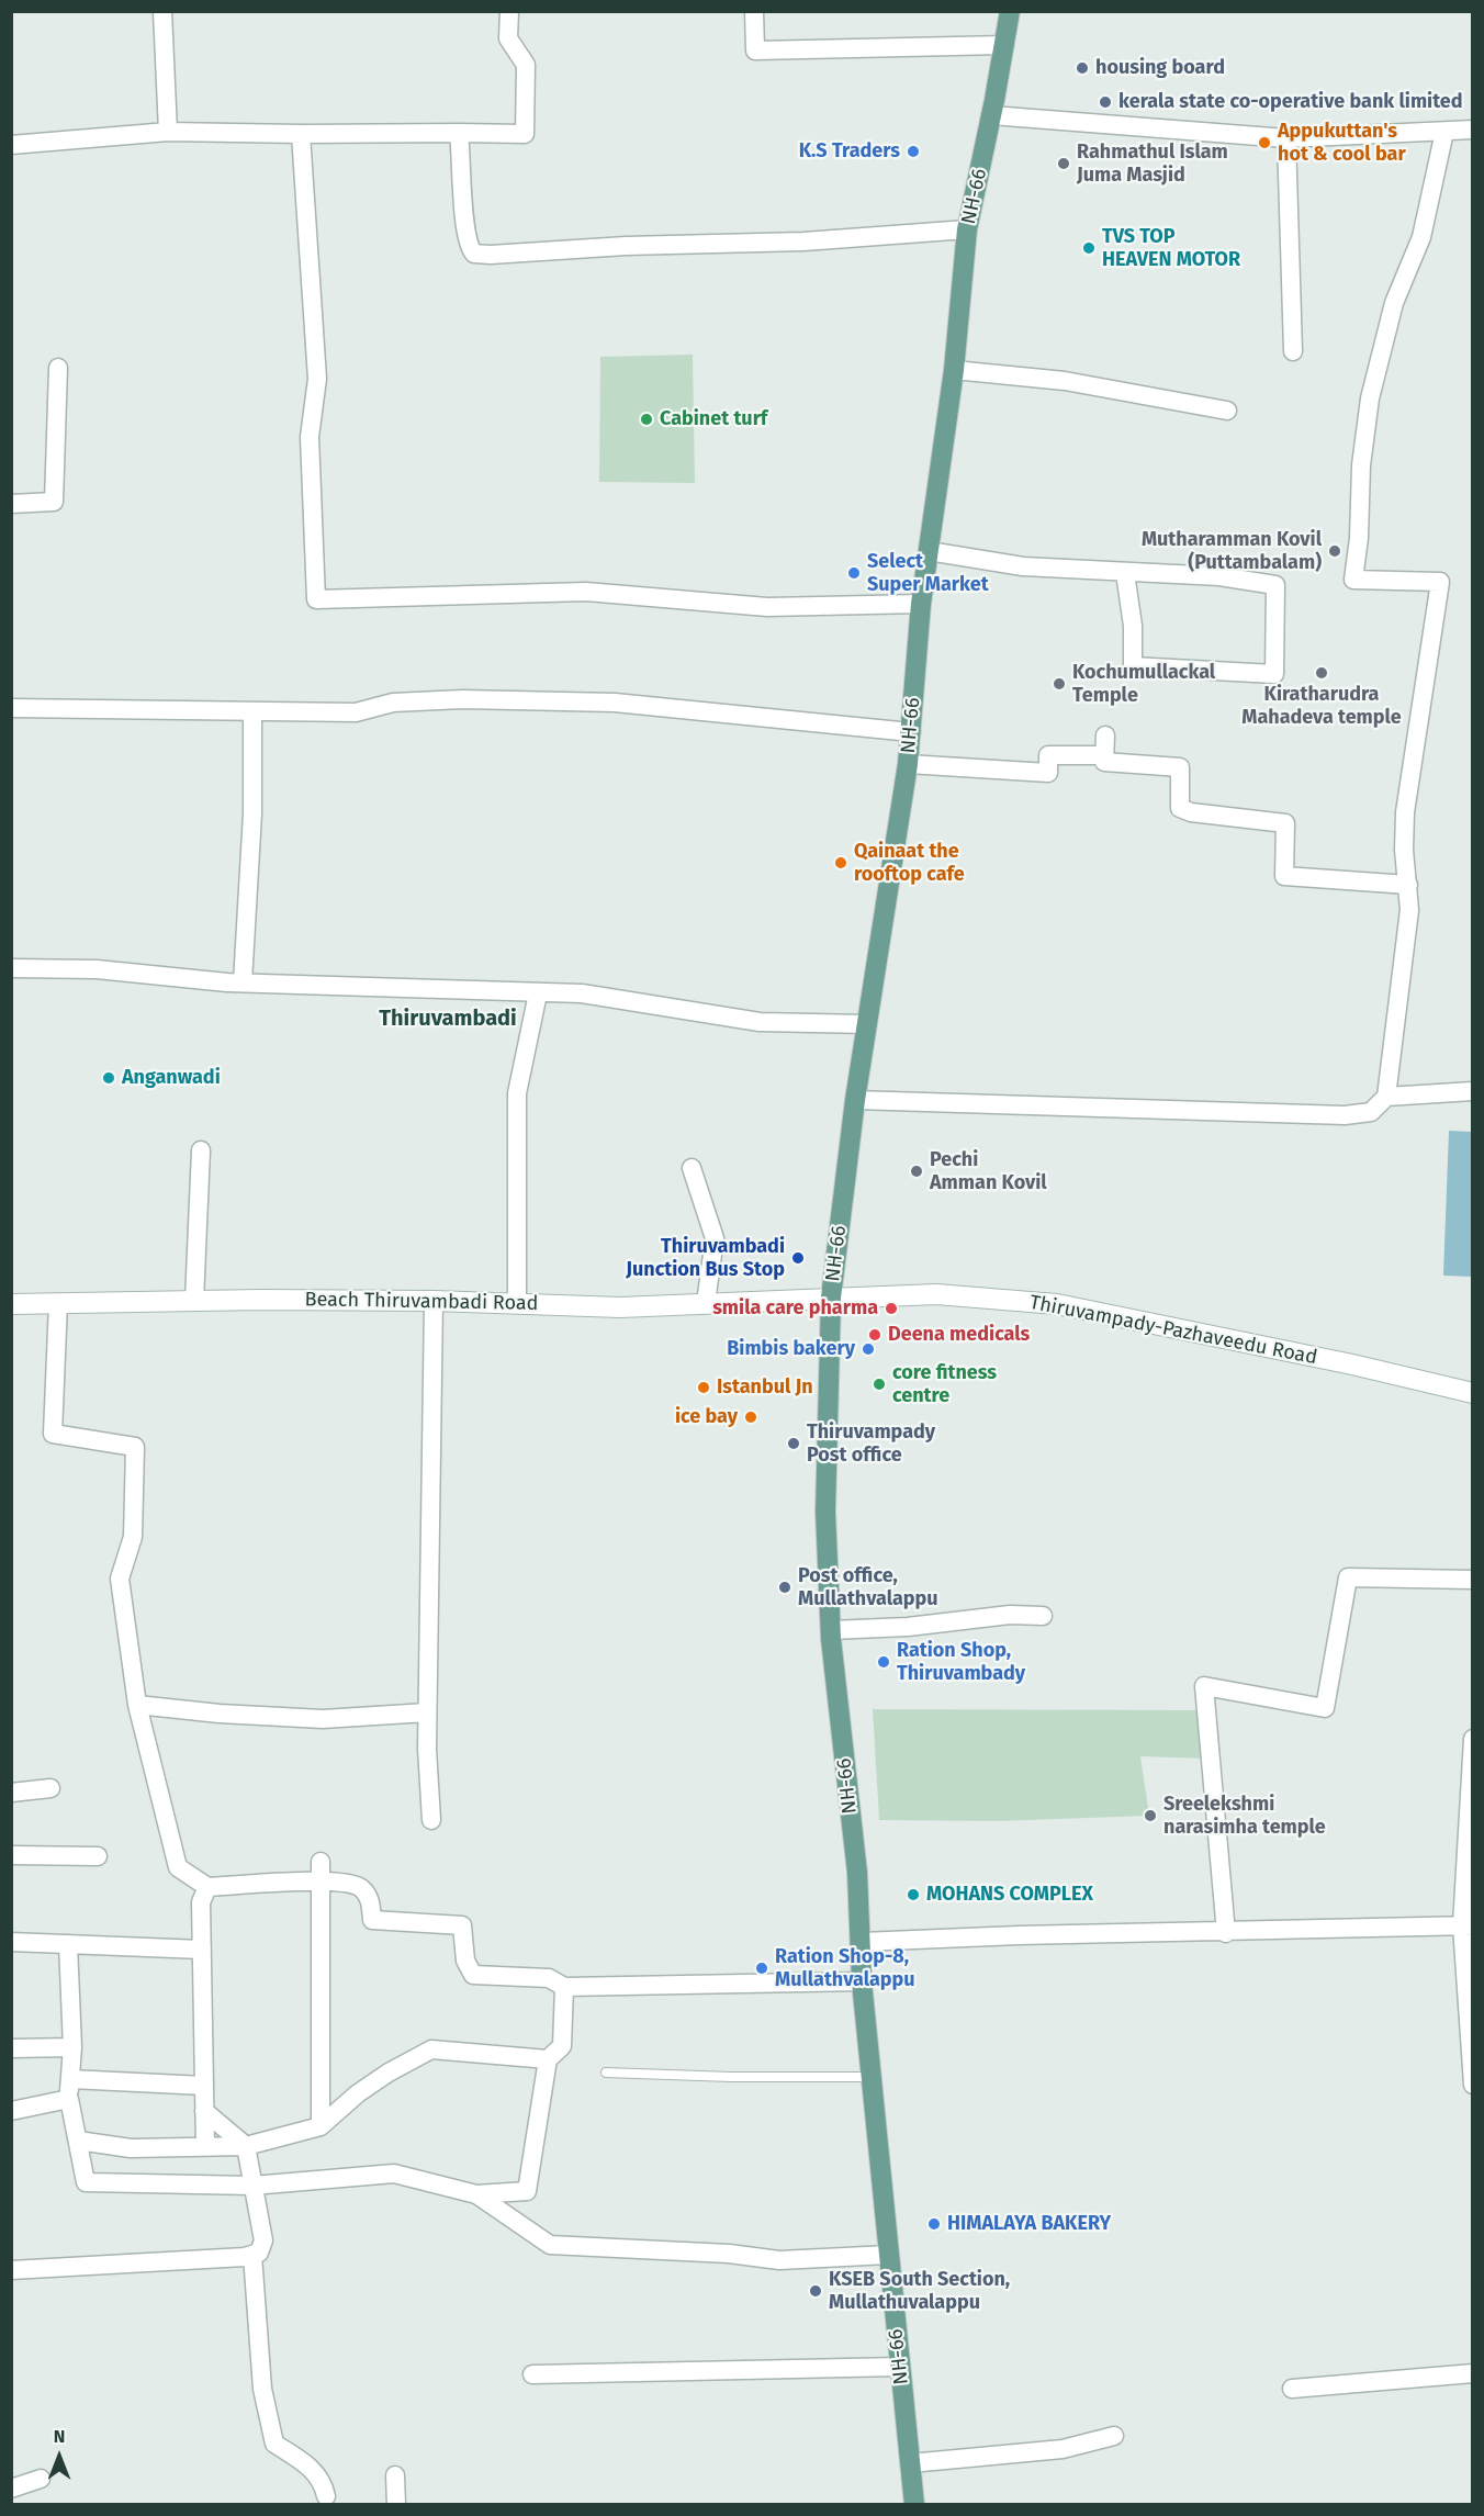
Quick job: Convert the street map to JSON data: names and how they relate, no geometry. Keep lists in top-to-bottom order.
{
  "streets": {
    "main road": ["NH-66", "Beach Thiruvambadi Road", "Thiruvampady-Pazhaveedu Road"]
  },
  "crossings": [
    ["NH-66", "Beach Thiruvambadi Road"],
    ["NH-66", "Thiruvampady-Pazhaveedu Road"],
    ["Beach Thiruvambadi Road", "Thiruvampady-Pazhaveedu Road"]
  ],
  "districts": ["Thiruvambadi"],
  "places": [
    "housing board",
    "kerala state co-operative bank limited",
    "Appukuttan's hot & cool bar",
    "K.S Traders",
    "Rahmathul Islam Juma Masjid",
    "TVS TOP HEAVEN MOTOR",
    "Cabinet turf",
    "Mutharamman Kovil (Puttambalam)",
    "Select Super Market",
    "Kiratharudra Mahadeva temple",
    "Kochumullackal Temple",
    "Qainaat the rooftop cafe",
    "Anganwadi",
    "Pechi Amman Kovil",
    "Thiruvambadi Junction Bus Stop",
    "smila care pharma",
    "Deena medicals",
    "Bimbis bakery",
    "core fitness centre",
    "Istanbul Jn",
    "ice bay",
    "Thiruvampady Post office",
    "Post office, Mullathvalappu",
    "Ration Shop, Thiruvambady",
    "Sreelekshmi narasimha temple",
    "MOHANS COMPLEX",
    "Ration Shop-8, Mullathvalappu",
    "HIMALAYA BAKERY",
    "KSEB South Section, Mullathuvalappu"
  ],
  "north": "top"
}
